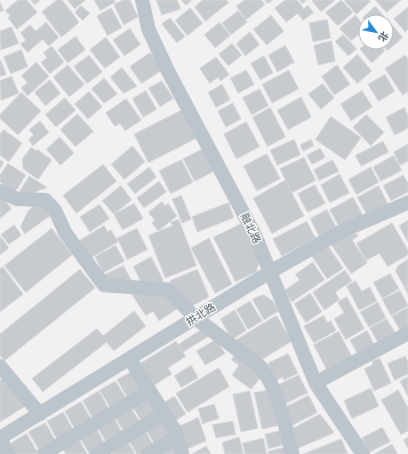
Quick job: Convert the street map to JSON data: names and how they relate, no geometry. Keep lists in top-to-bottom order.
{
  "streets": {
    "street": ["融北路", "拱北路"]
  },
  "crossings": [
    ["融北路", "拱北路"]
  ],
  "north": "bottom right"
}
